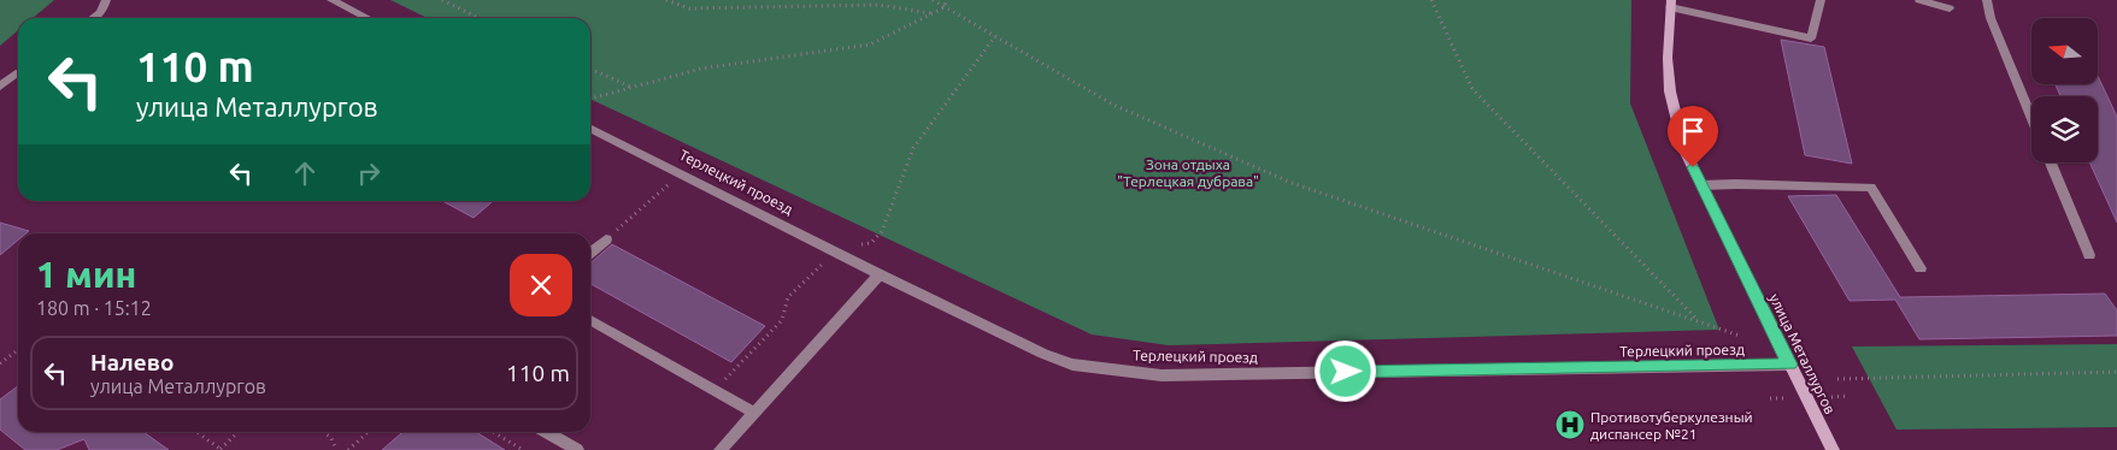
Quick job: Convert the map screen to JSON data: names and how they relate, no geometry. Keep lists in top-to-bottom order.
{
  "streets": {
    "street": ["Терлецкий проезд", "улица Металлургов"]
  },
  "crossings": [
    ["Терлецкий проезд", "улица Металлургов"]
  ],
  "parks": ["Зона отдыха \"Терлецкая дубрава\""],
  "places": {
    "hospital": ["Противотуберкулезный диспансер №21"]
  },
  "north": "left",
  "page": {
    "turn": ["110 m", "улица Металлургов"],
    "heading": ["1 мин", "180 m · 15:12"],
    "list": [
      {
        "name": "Налево",
        "note": "улица Металлургов",
        "value": "110 m"
      }
    ]
  }
}
